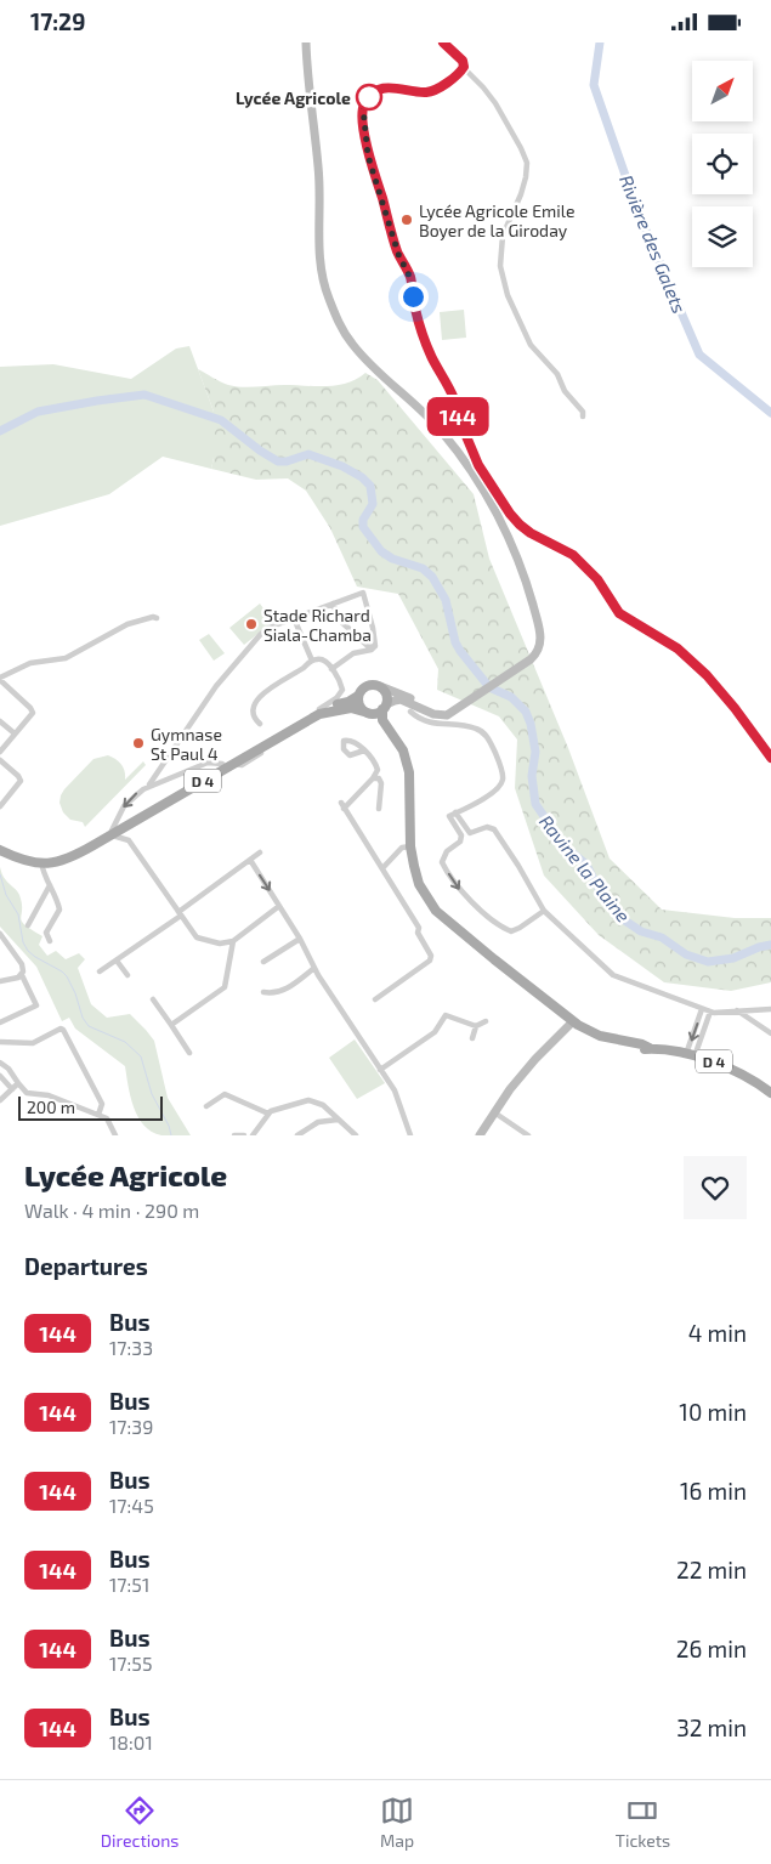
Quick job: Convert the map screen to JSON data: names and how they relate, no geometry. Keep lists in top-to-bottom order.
{
  "streets": {
    "main road": ["D 4"]
  },
  "water": ["Rivière des Galets", "Ravine la Plaine"],
  "places": [
    "Lycée Agricole",
    "Lycée Agricole Emile Boyer de la Giroday",
    "Stade Richard Siala-Chamba",
    "Gymnase St Paul 4"
  ],
  "lines": ["bus line 144"],
  "scale_bar": "200 m",
  "north": "top right",
  "page": {
    "status": "17:29",
    "on_map": "144",
    "scale": "200 m",
    "heading": [
      ["Lycée Agricole", "Walk · 4 min · 290 m"],
      "Departures"
    ],
    "list": [
      {
        "mark": "144",
        "name": "Bus",
        "note": "17:33",
        "value": "4 min"
      },
      {
        "mark": "144",
        "name": "Bus",
        "note": "17:39",
        "value": "10 min"
      },
      {
        "mark": "144",
        "name": "Bus",
        "note": "17:45",
        "value": "16 min"
      },
      {
        "mark": "144",
        "name": "Bus",
        "note": "17:51",
        "value": "22 min"
      },
      {
        "mark": "144",
        "name": "Bus",
        "note": "17:55",
        "value": "26 min"
      },
      {
        "mark": "144",
        "name": "Bus",
        "note": "18:01",
        "value": "32 min"
      }
    ],
    "tabs": ["Directions", "Map", "Tickets"]
  }
}
